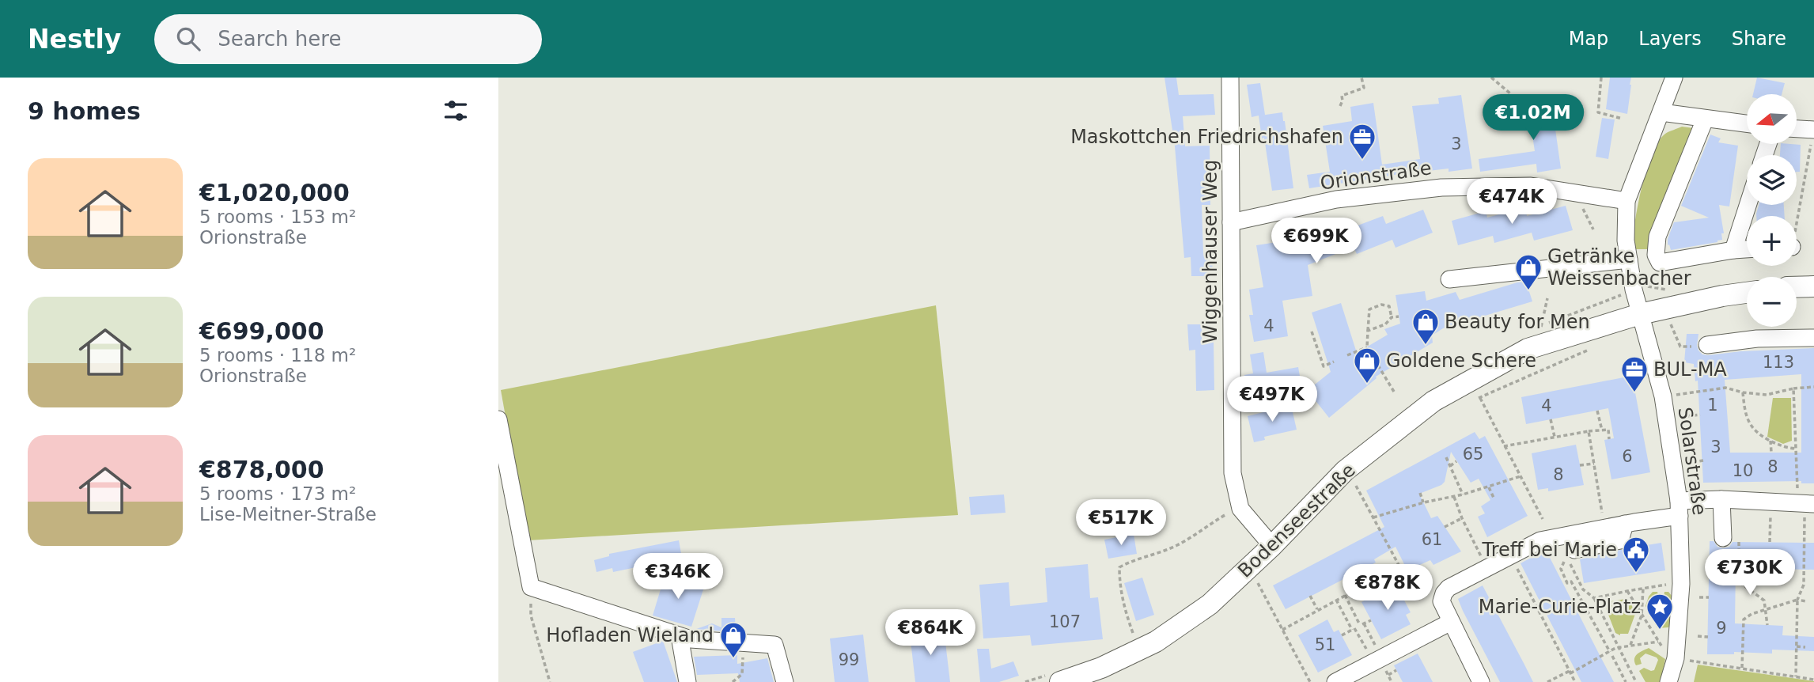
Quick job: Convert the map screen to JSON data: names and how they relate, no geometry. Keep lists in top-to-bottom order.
{
  "streets": {
    "main road": ["Bodenseestraße"],
    "street": ["Orionstraße", "Wiggenhauser Weg", "Solarstraße"]
  },
  "crossings": [
    ["Orionstraße", "Wiggenhauser Weg"],
    ["Orionstraße", "Solarstraße"],
    ["Wiggenhauser Weg", "Bodenseestraße"],
    ["Solarstraße", "Bodenseestraße"]
  ],
  "places": {
    "office": ["Maskottchen Friedrichshafen", "BUL-MA"],
    "shop": [
      "Getränke Weissenbacher",
      "Beauty for Men",
      "Goldene Schere",
      "Hofladen Wieland"
    ],
    "public building": ["Treff bei Marie"],
    "place": ["Marie-Curie-Platz"]
  },
  "house_numbers": [
    "3",
    "4",
    "113",
    "1",
    "4",
    "3",
    "65",
    "6",
    "8",
    "10",
    "8",
    "61",
    "107",
    "9",
    "51",
    "99"
  ],
  "north": "left",
  "page": {
    "header": "Nestly",
    "search": "Search here",
    "nav": ["Map", "Layers", "Share"],
    "heading": "9 homes",
    "map_buttons": ["+", "−"],
    "price": [
      "€1.02M",
      "€474K",
      "€699K",
      "€497K",
      "€517K",
      "€730K",
      "€346K",
      "€878K",
      "€864K"
    ],
    "list": [
      {
        "name": "€1,020,000",
        "note": "5 rooms · 153 m² · Orionstraße"
      },
      {
        "name": "€699,000",
        "note": "5 rooms · 118 m² · Orionstraße"
      },
      {
        "name": "€878,000",
        "note": "5 rooms · 173 m² · Lise-Meitner-Straße"
      }
    ]
  }
}
